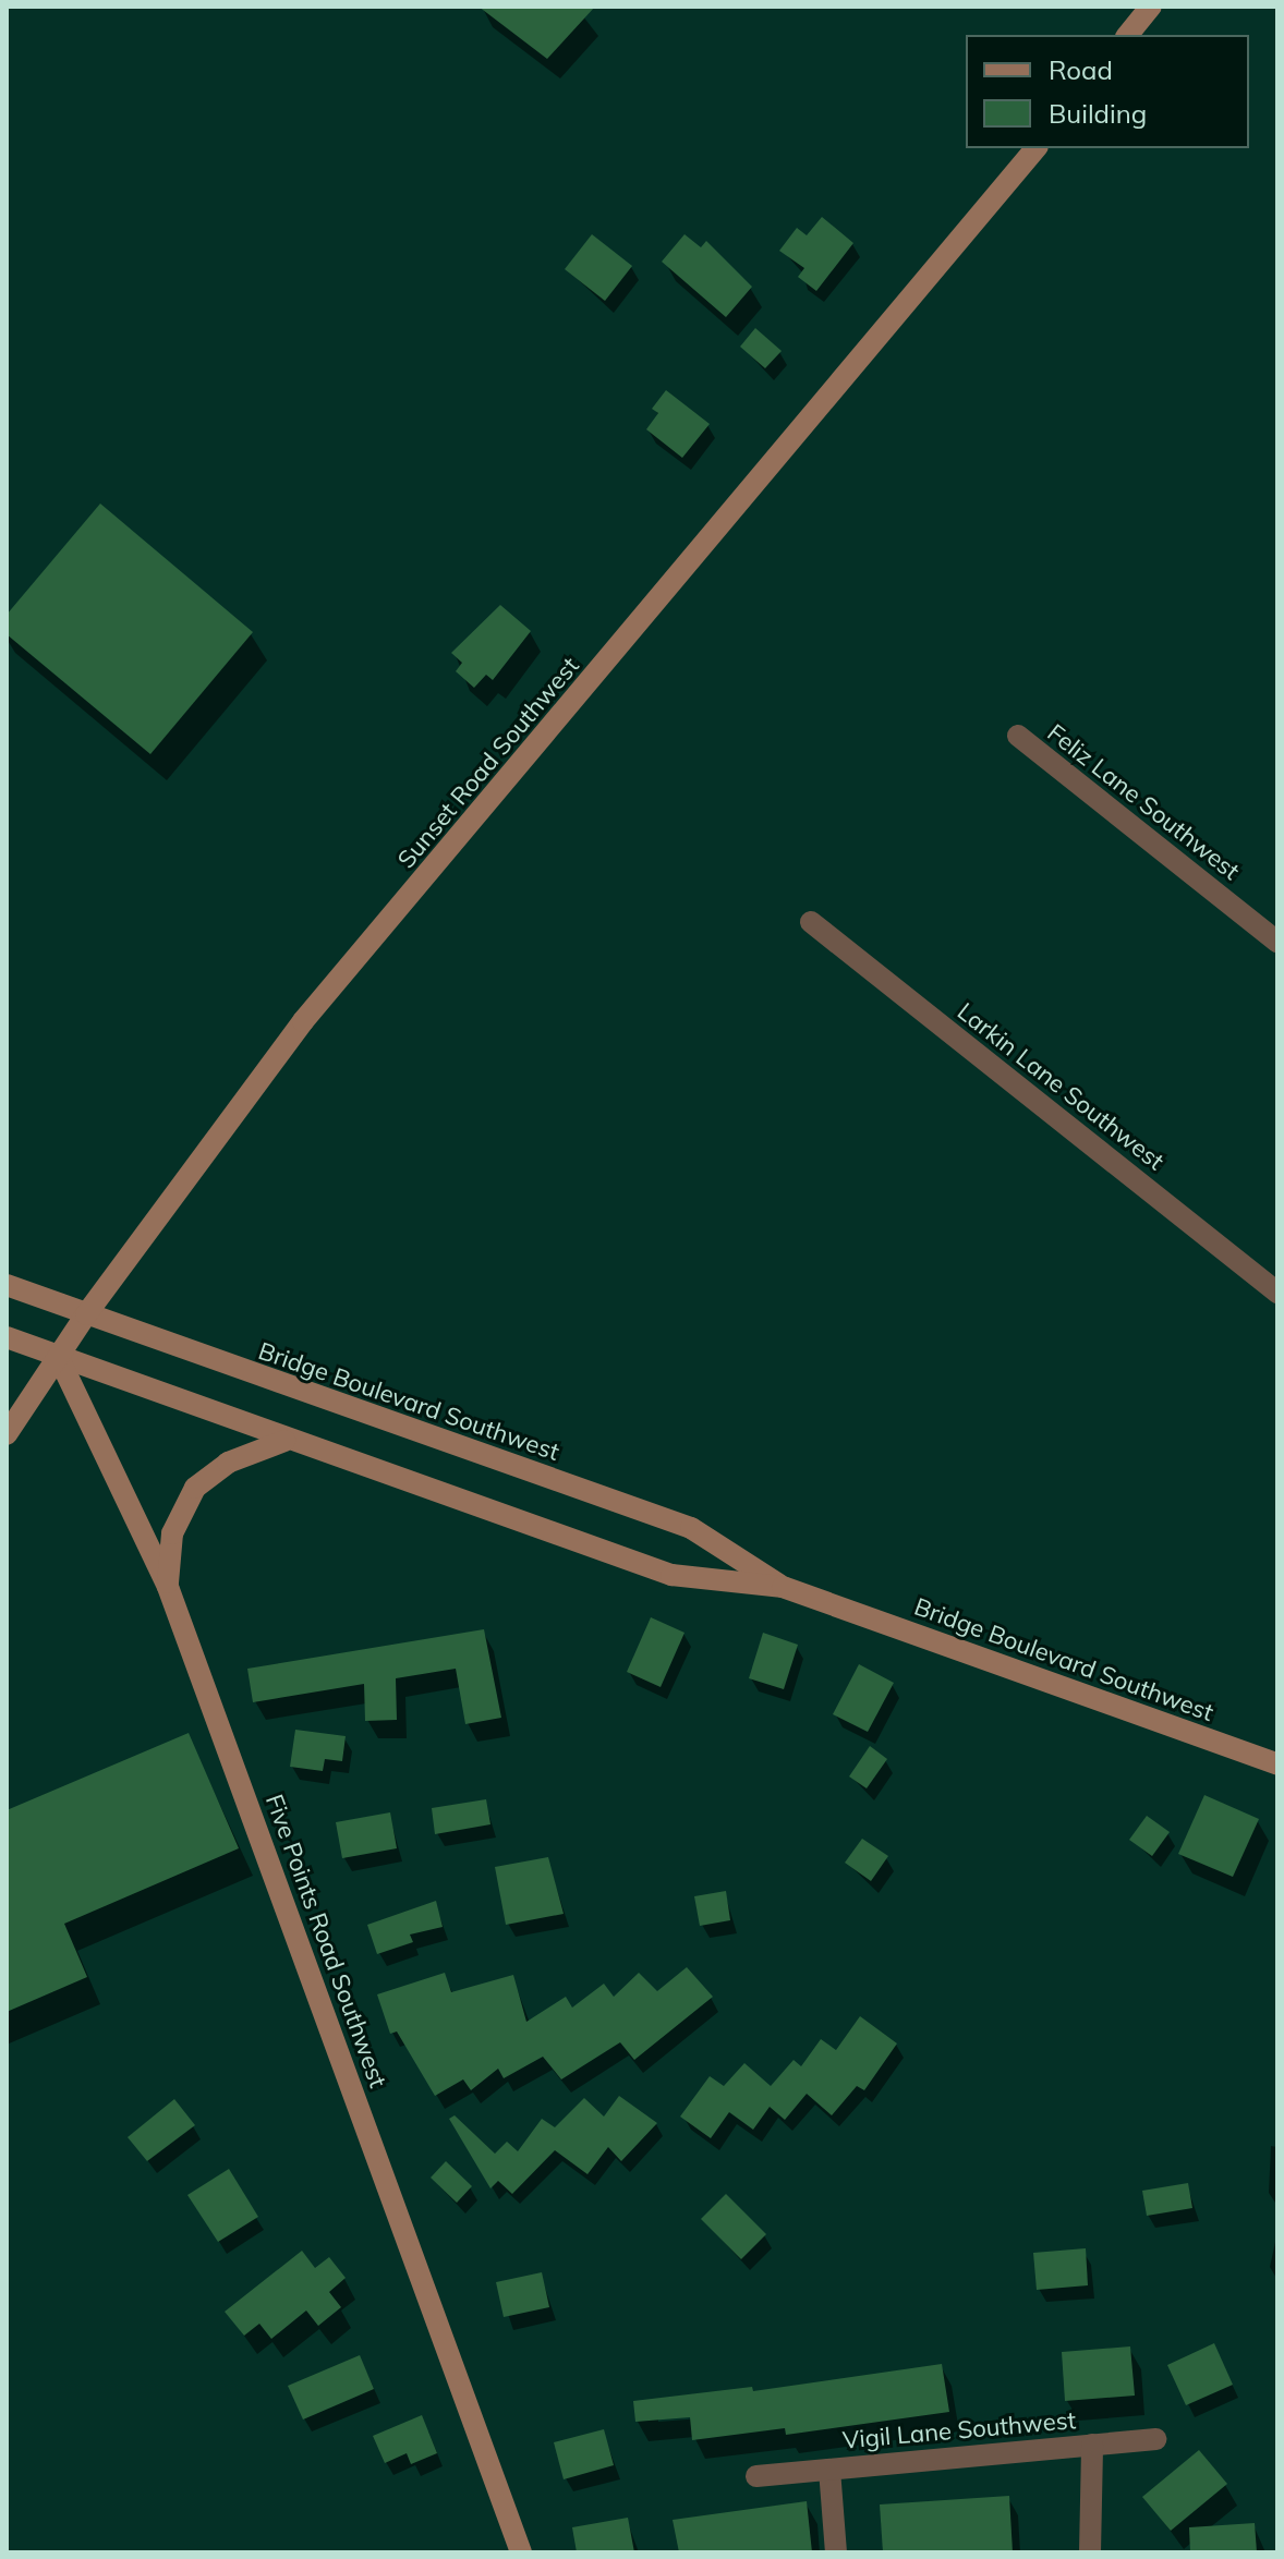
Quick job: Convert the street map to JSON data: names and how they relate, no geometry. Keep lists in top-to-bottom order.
{
  "streets": {
    "street": [
      "Sunset Road Southwest",
      "Feliz Lane Southwest",
      "Larkin Lane Southwest",
      "Bridge Boulevard Southwest",
      "Five Points Road Southwest",
      "Vigil Lane Southwest"
    ]
  },
  "crossings": [
    ["Sunset Road Southwest", "Bridge Boulevard Southwest"],
    ["Sunset Road Southwest", "Five Points Road Southwest"],
    ["Bridge Boulevard Southwest", "Five Points Road Southwest"]
  ],
  "legend": ["Road", "Building"]
}
